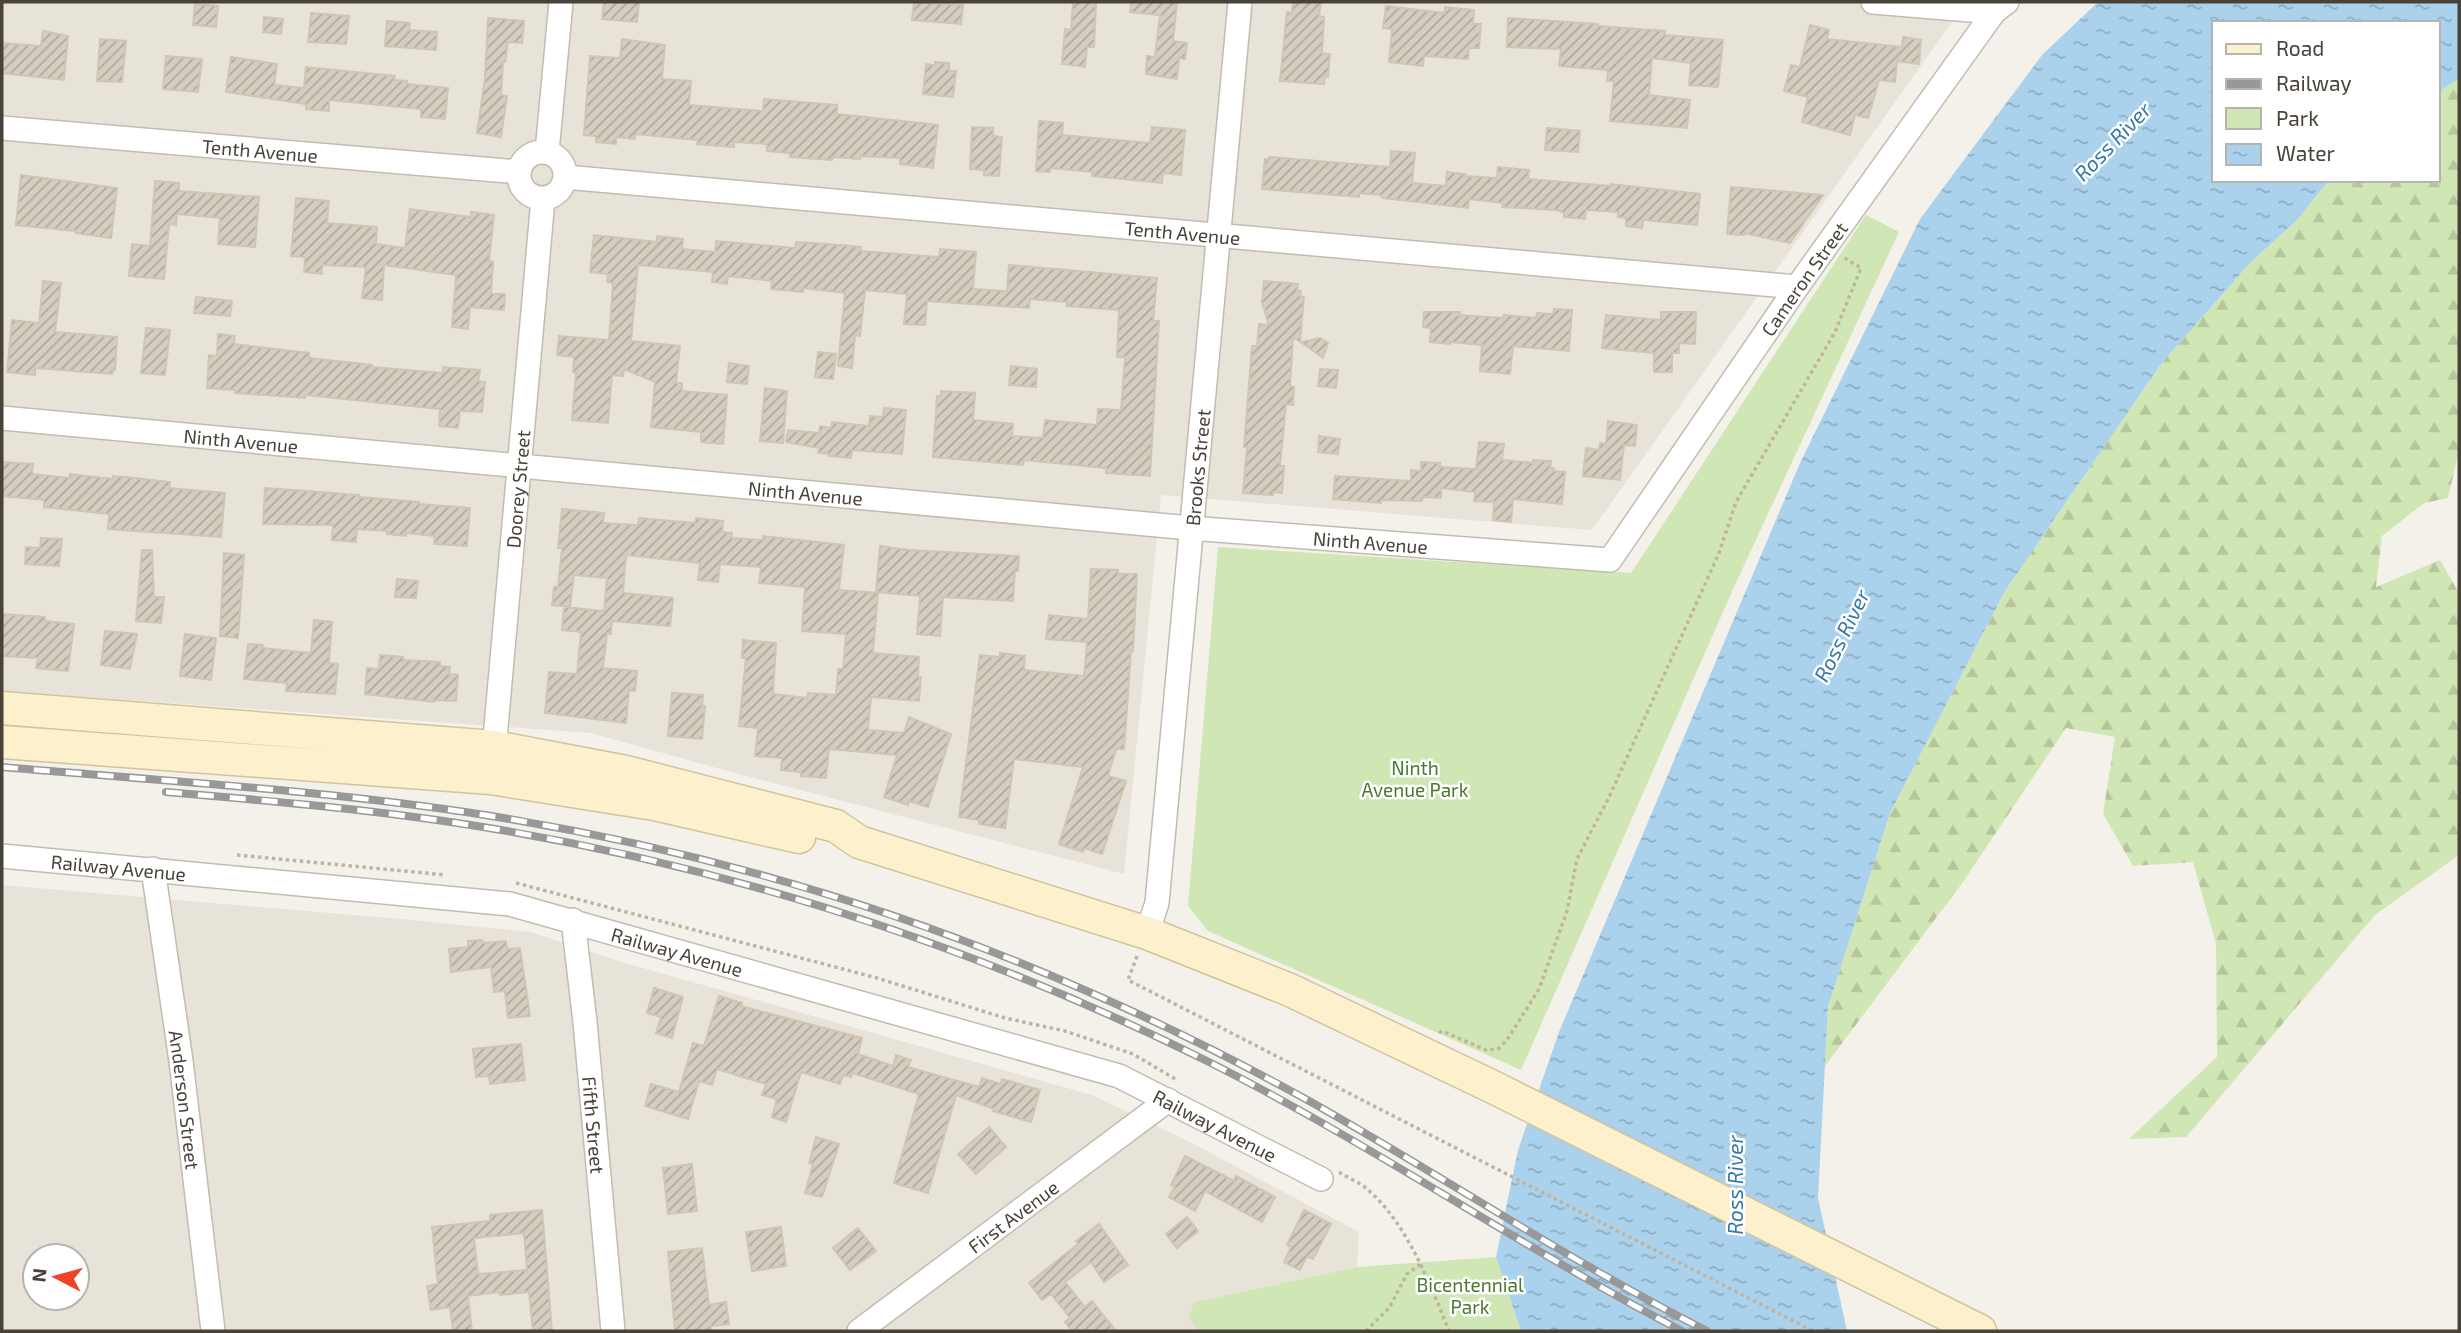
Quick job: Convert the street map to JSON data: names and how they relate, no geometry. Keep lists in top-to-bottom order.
{
  "streets": {
    "street": [
      "Tenth Avenue",
      "Cameron Street",
      "Ninth Avenue",
      "Brooks Street",
      "Doorey Street",
      "Railway Avenue",
      "Anderson Street",
      "Fifth Street",
      "First Avenue"
    ]
  },
  "crossings": [
    ["Tenth Avenue", "Cameron Street"],
    ["Tenth Avenue", "Brooks Street"],
    ["Tenth Avenue", "Doorey Street"],
    ["Cameron Street", "Ninth Avenue"],
    ["Ninth Avenue", "Brooks Street"],
    ["Ninth Avenue", "Doorey Street"],
    ["Railway Avenue", "Anderson Street"],
    ["Railway Avenue", "Fifth Street"],
    ["Railway Avenue", "First Avenue"]
  ],
  "water": ["Ross River"],
  "parks": ["Ninth Avenue Park", "Bicentennial Park"],
  "legend": [
    "Road",
    "Railway",
    "Park",
    "Water"
  ],
  "north": "left"
}
